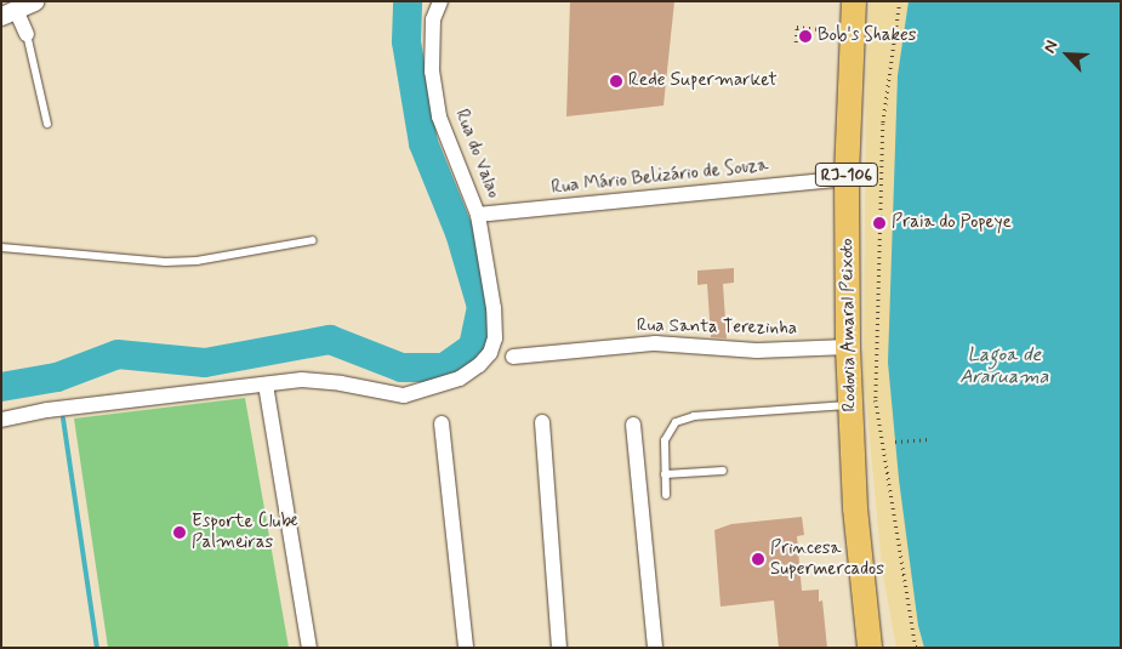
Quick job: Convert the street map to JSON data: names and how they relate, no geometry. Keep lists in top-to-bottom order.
{
  "streets": {
    "highway": ["RJ-106", "Rodovia Amaral Peixoto"],
    "street": ["Rua do Valao", "Rua Mário Belizário de Souza", "Rua Santa Terezinha"]
  },
  "crossings": [
    ["Rua do Valao", "Rua Mário Belizário de Souza"],
    ["Rua Mário Belizário de Souza", "Rodovia Amaral Peixoto"],
    ["Rodovia Amaral Peixoto", "Rua Santa Terezinha"]
  ],
  "water": ["Lagoa de Araruama"],
  "places": [
    "Bob's Shakes",
    "Rede Supermarket",
    "Praia do Popeye",
    "Esporte Clube Palmeiras",
    "Princesa Supermercados"
  ],
  "north": "top left"
}
